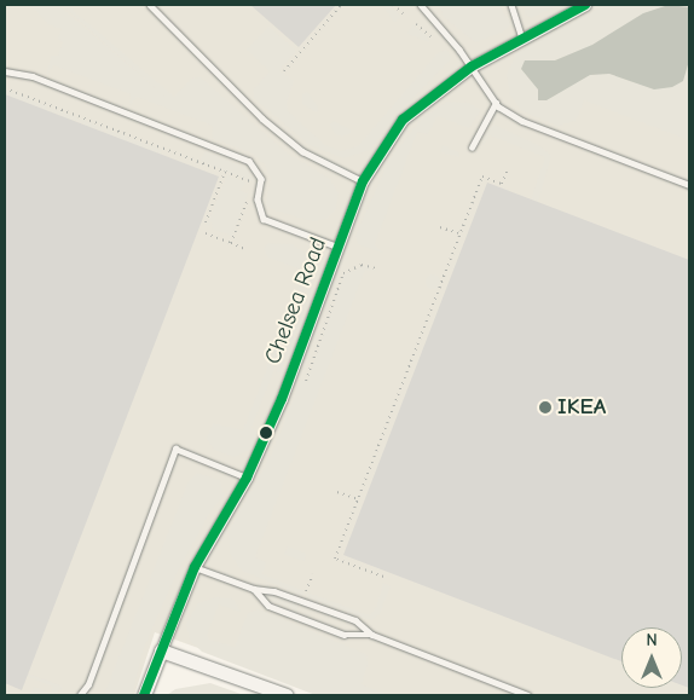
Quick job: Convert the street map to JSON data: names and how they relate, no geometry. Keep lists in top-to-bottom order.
{
  "streets": {
    "street": ["Chelsea Road"]
  },
  "places": ["IKEA"],
  "north": "top"
}
